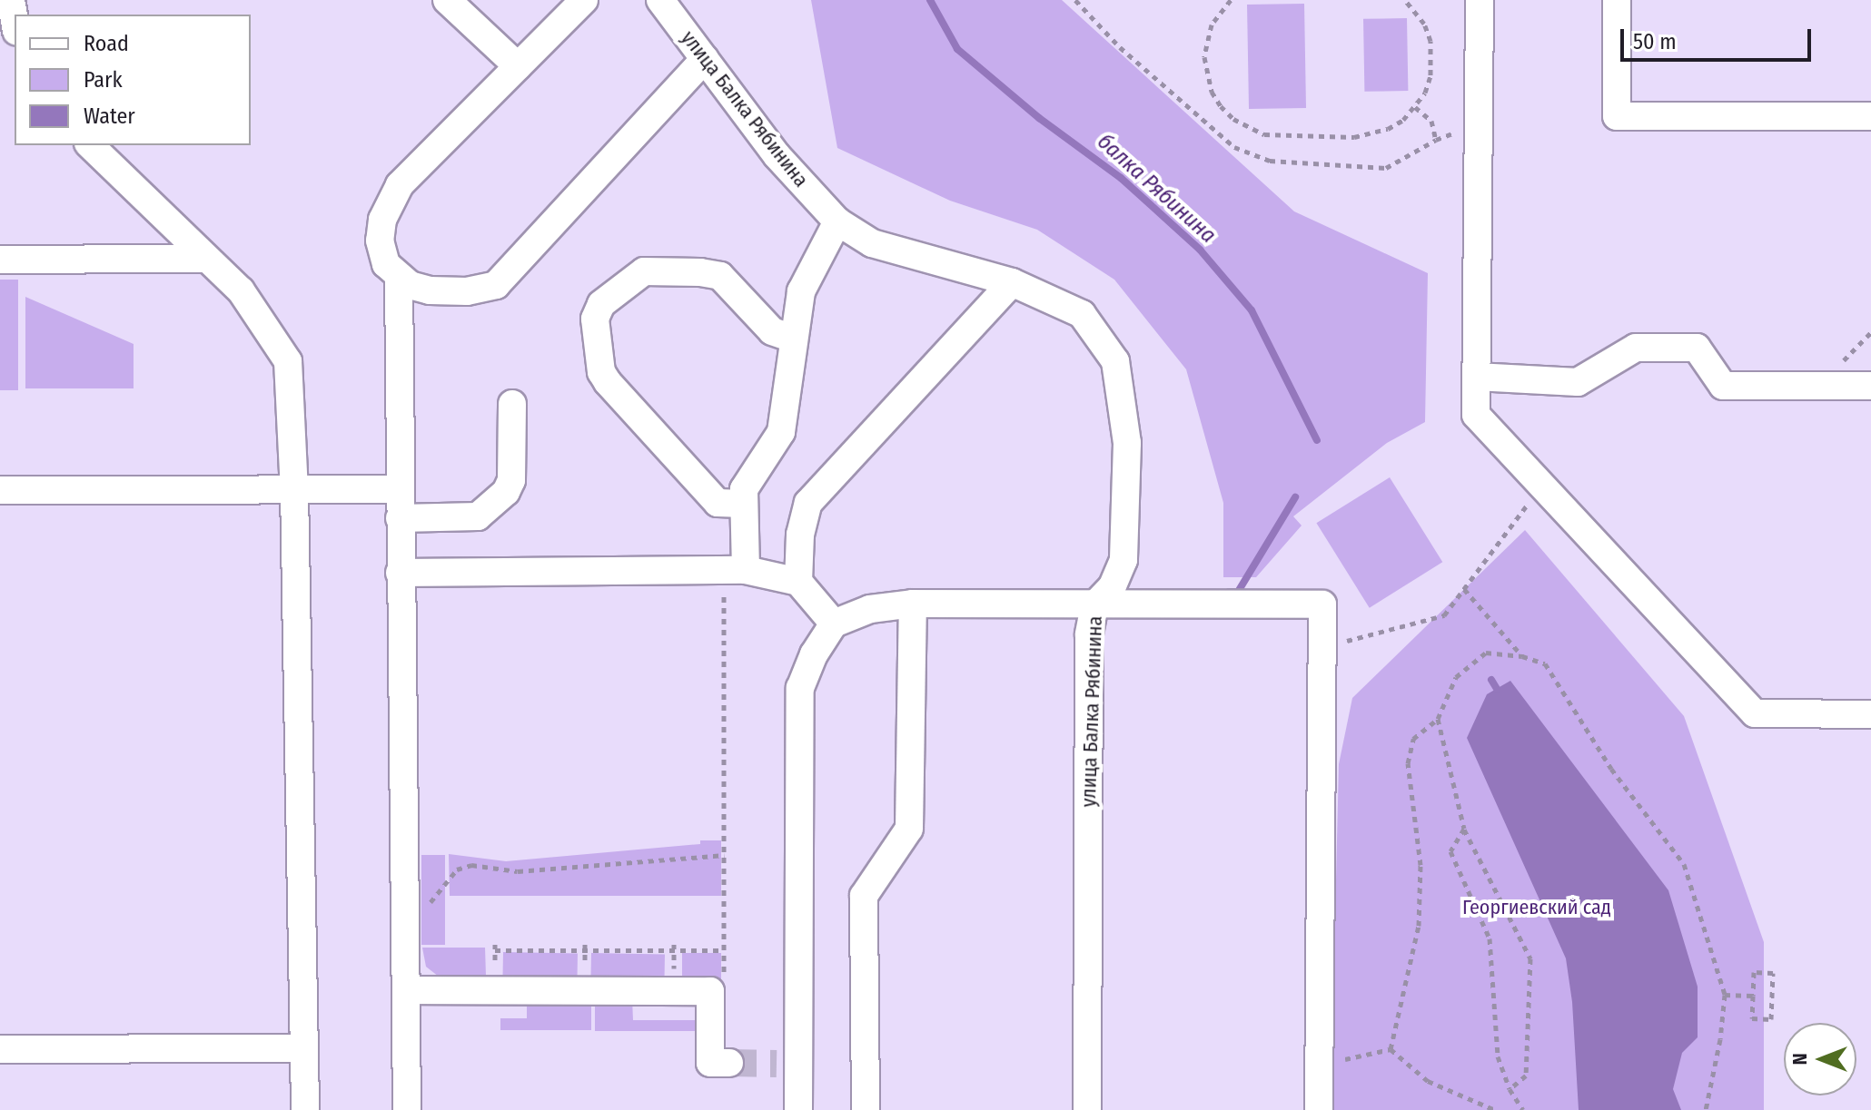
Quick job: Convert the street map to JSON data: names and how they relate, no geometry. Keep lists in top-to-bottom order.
{
  "streets": {
    "street": ["улица Балка Рябинина"]
  },
  "water": ["балка Рябинина"],
  "parks": ["Георгиевский сад"],
  "legend": ["Road", "Park", "Water"],
  "scale_bar": "50 m",
  "north": "left"
}
